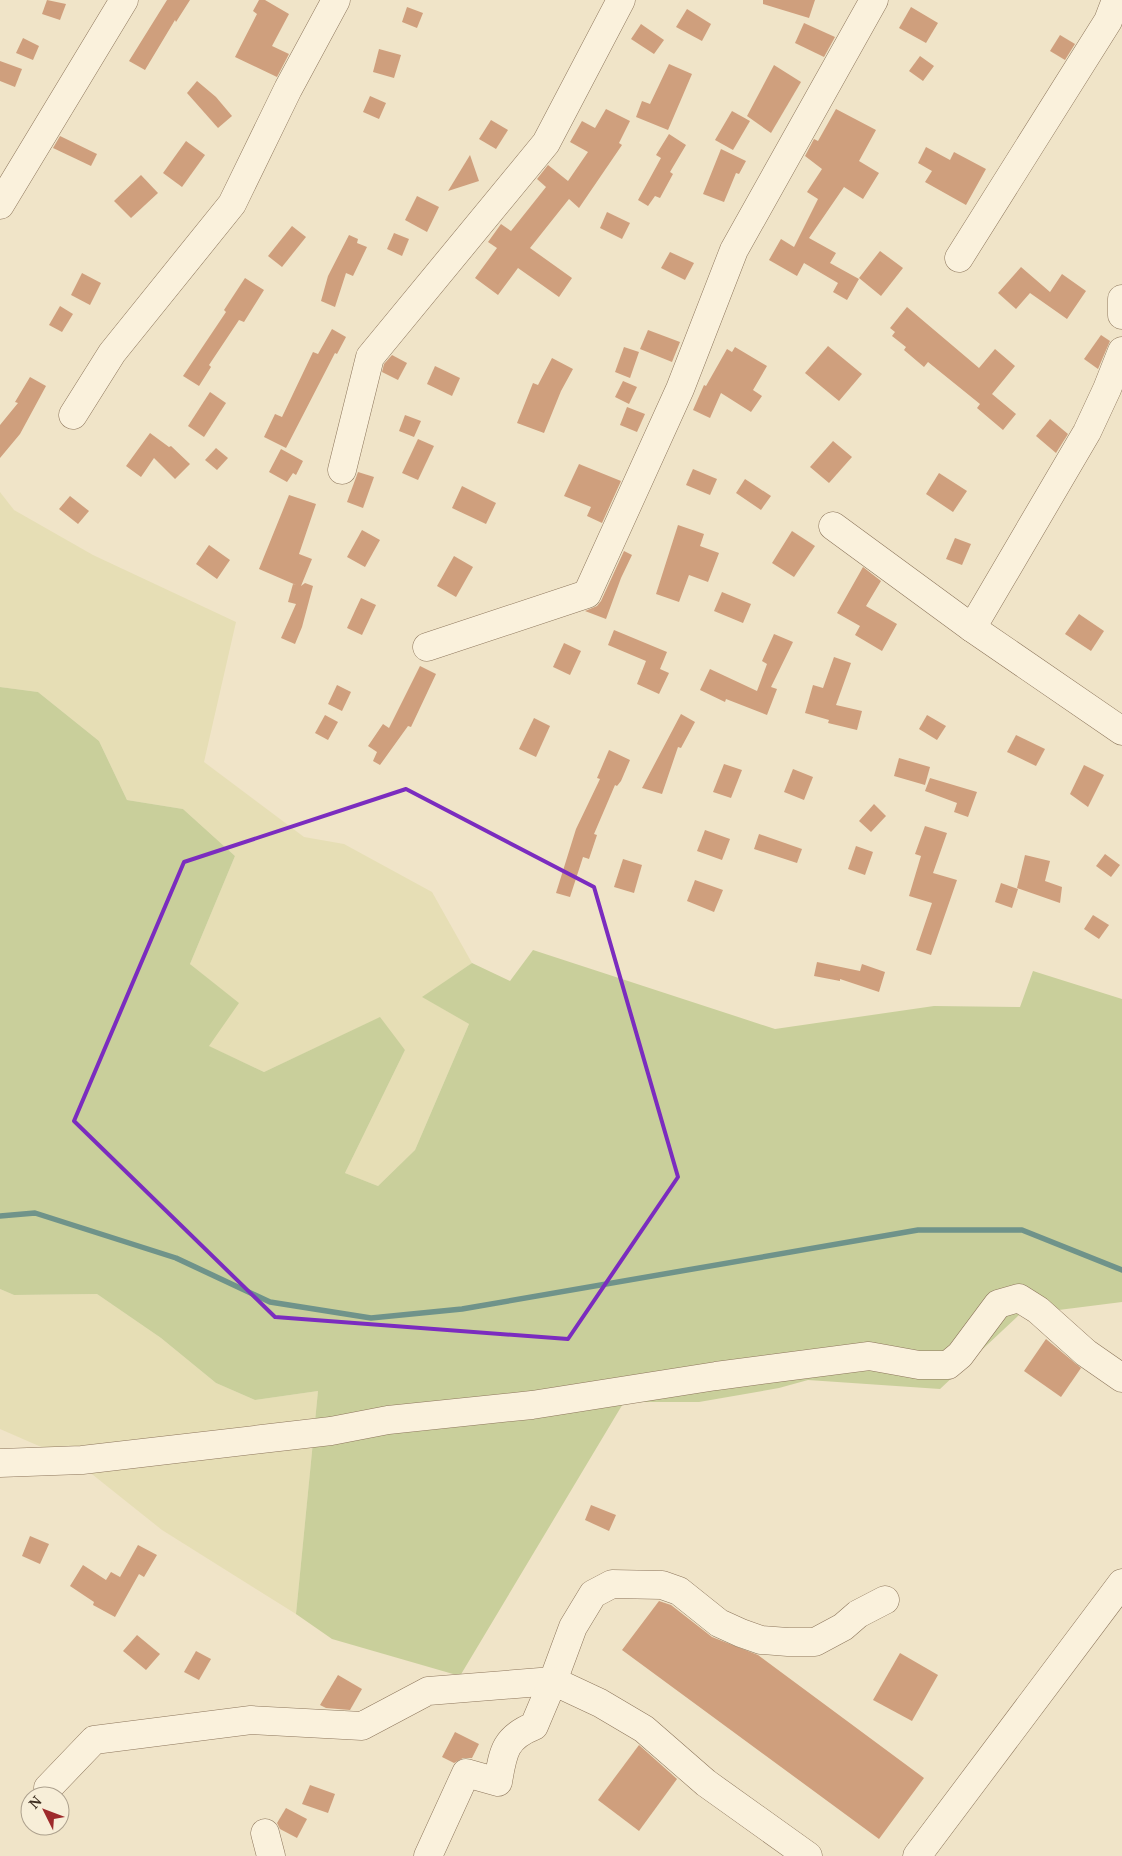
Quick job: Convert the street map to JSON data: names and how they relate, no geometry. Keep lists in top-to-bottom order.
{
  "north": "top left"
}
